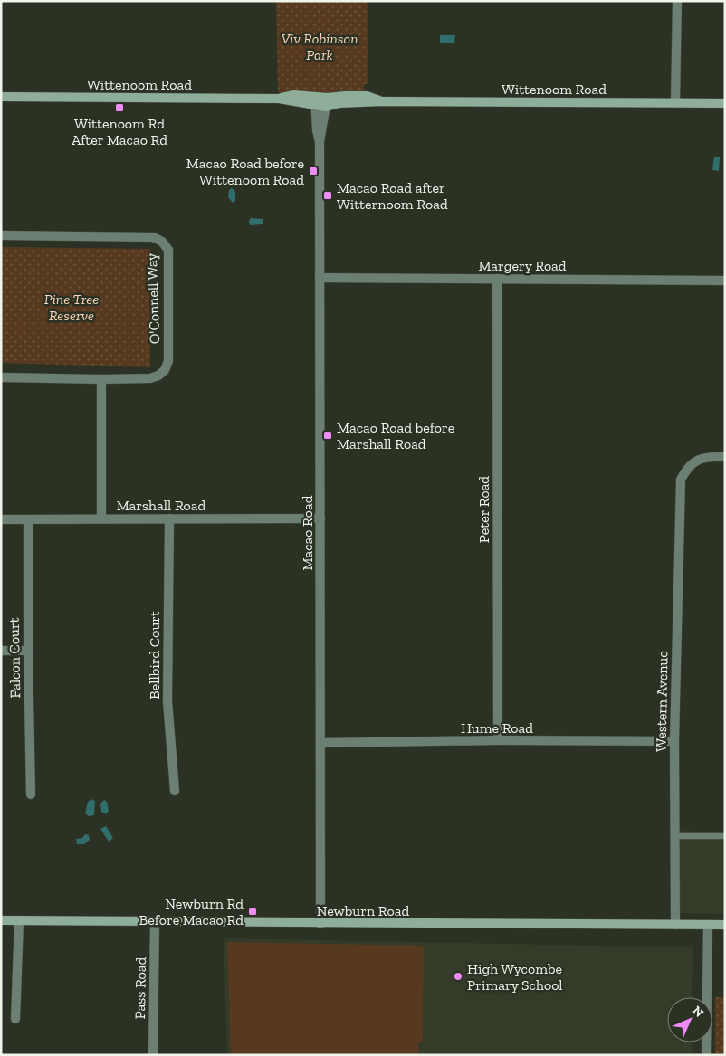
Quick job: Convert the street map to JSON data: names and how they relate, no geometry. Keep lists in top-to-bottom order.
{
  "streets": {
    "street": [
      "Wittenoom Road",
      "Margery Road",
      "O'Connell Way",
      "Marshall Road",
      "Peter Road",
      "Macao Road",
      "Bellbird Court",
      "Falcon Court",
      "Western Avenue",
      "Hume Road",
      "Newburn Road",
      "Pass Road"
    ]
  },
  "crossings": [
    ["Wittenoom Road", "Macao Road"],
    ["Margery Road", "Peter Road"],
    ["Margery Road", "Macao Road"],
    ["Marshall Road", "Macao Road"],
    ["Marshall Road", "Bellbird Court"],
    ["Marshall Road", "Falcon Court"],
    ["Peter Road", "Hume Road"],
    ["Macao Road", "Hume Road"],
    ["Macao Road", "Newburn Road"],
    ["Western Avenue", "Hume Road"],
    ["Western Avenue", "Newburn Road"],
    ["Newburn Road", "Pass Road"]
  ],
  "parks": ["Viv Robinson Park", "Pine Tree Reserve"],
  "places": {
    "transit": [
      "Wittenoom Rd After Macao Rd",
      "Macao Road before Wittenoom Road",
      "Macao Road after Witternoom Road",
      "Macao Road before Marshall Road",
      "Newburn Rd Before Macao Rd"
    ],
    "other": ["High Wycombe Primary School"]
  },
  "north": "top right"
}
